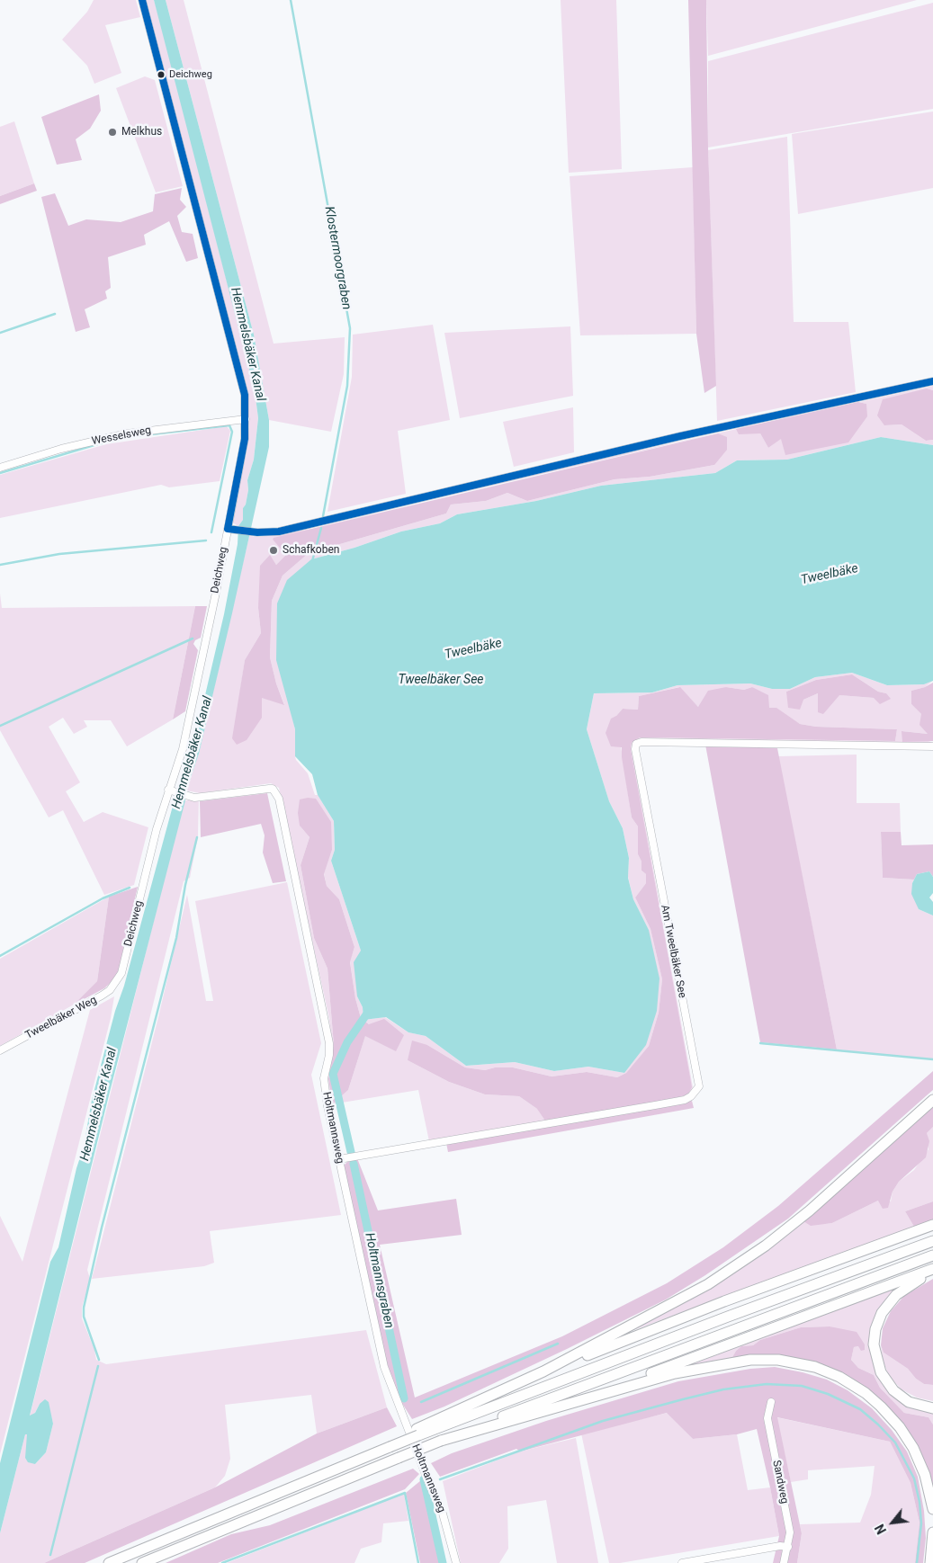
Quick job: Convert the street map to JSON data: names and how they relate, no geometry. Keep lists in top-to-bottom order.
{
  "streets": {
    "street": [
      "Wesselsweg",
      "Deichweg",
      "Am Tweelbäker See",
      "Tweelbäker Weg",
      "Holtmannsweg",
      "Sandweg"
    ]
  },
  "crossings": [
    ["Wesselsweg", "Deichweg"],
    ["Deichweg", "Tweelbäker Weg"],
    ["Deichweg", "Holtmannsweg"],
    ["Am Tweelbäker See", "Holtmannsweg"]
  ],
  "water": [
    "Klostermoorgraben",
    "Hemmelsbäker Kanal",
    "Tweelbäke",
    "Tweelbäker See",
    "Holtmannsgraben"
  ],
  "places": ["Deichweg", "Melkhus", "Schafkoben"],
  "north": "bottom left"
}
